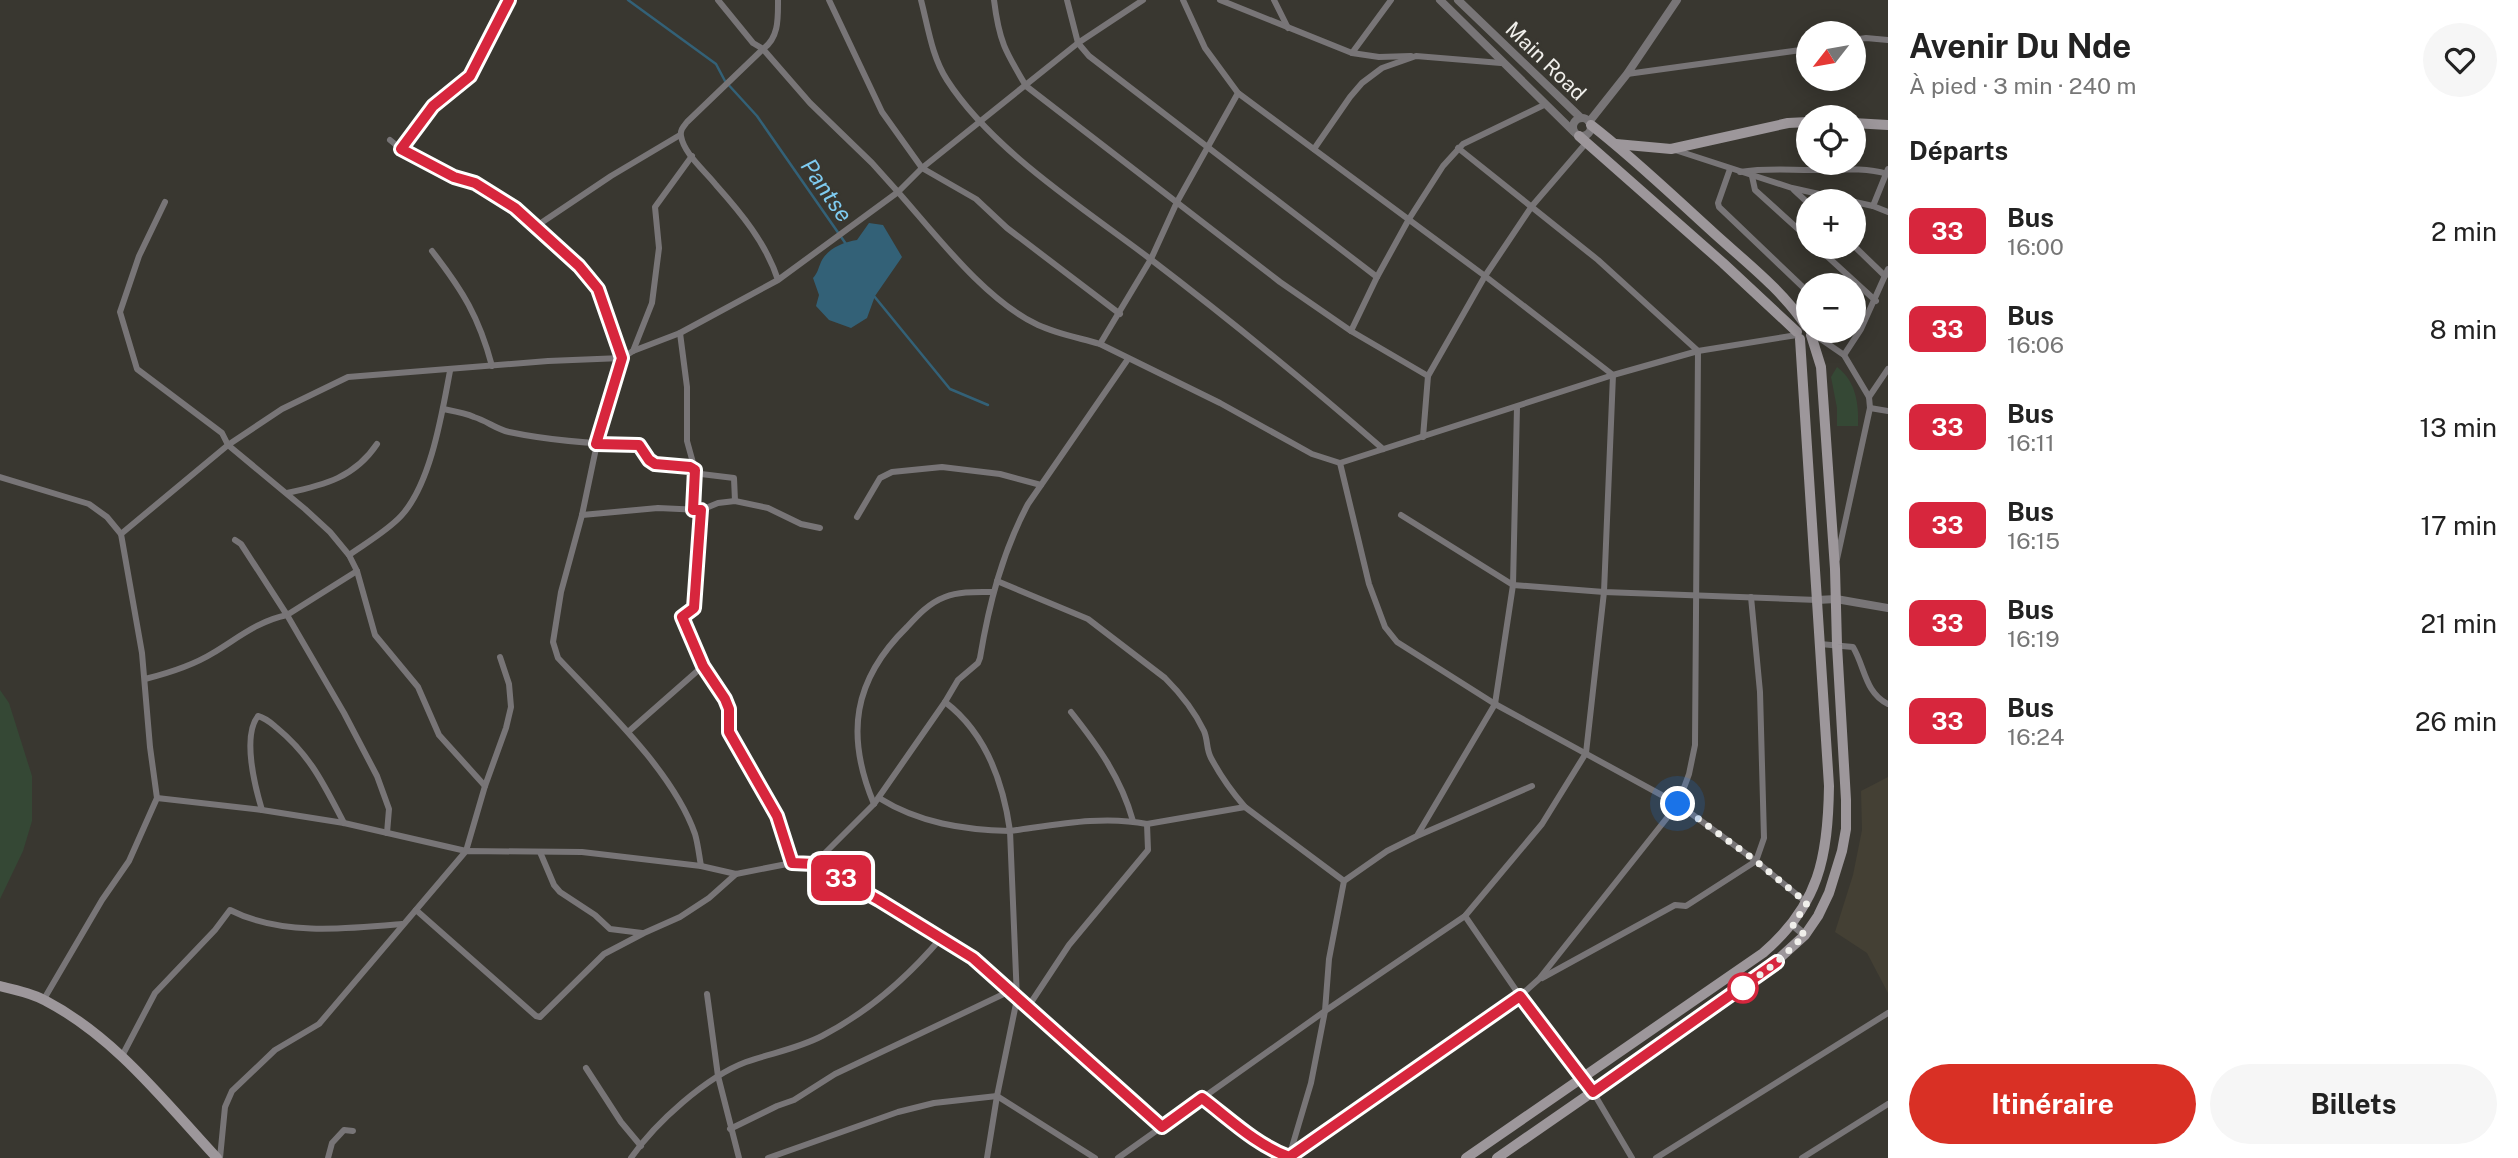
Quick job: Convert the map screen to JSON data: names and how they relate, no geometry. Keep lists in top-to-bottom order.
{
  "streets": {
    "street": ["Main Road"]
  },
  "water": ["Pantse"],
  "lines": ["bus line 33"],
  "north": "bottom left",
  "page": {
    "on_map": "33",
    "heading": [
      ["Avenir Du Nde", "À pied · 3 min · 240 m"],
      "Départs"
    ],
    "map_buttons": ["+", "−"],
    "list": [
      {
        "mark": "33",
        "name": "Bus",
        "note": "16:00",
        "value": "2 min"
      },
      {
        "mark": "33",
        "name": "Bus",
        "note": "16:06",
        "value": "8 min"
      },
      {
        "mark": "33",
        "name": "Bus",
        "note": "16:11",
        "value": "13 min"
      },
      {
        "mark": "33",
        "name": "Bus",
        "note": "16:15",
        "value": "17 min"
      },
      {
        "mark": "33",
        "name": "Bus",
        "note": "16:19",
        "value": "21 min"
      },
      {
        "mark": "33",
        "name": "Bus",
        "note": "16:24",
        "value": "26 min"
      }
    ],
    "buttons": ["Itinéraire", "Billets"]
  }
}
